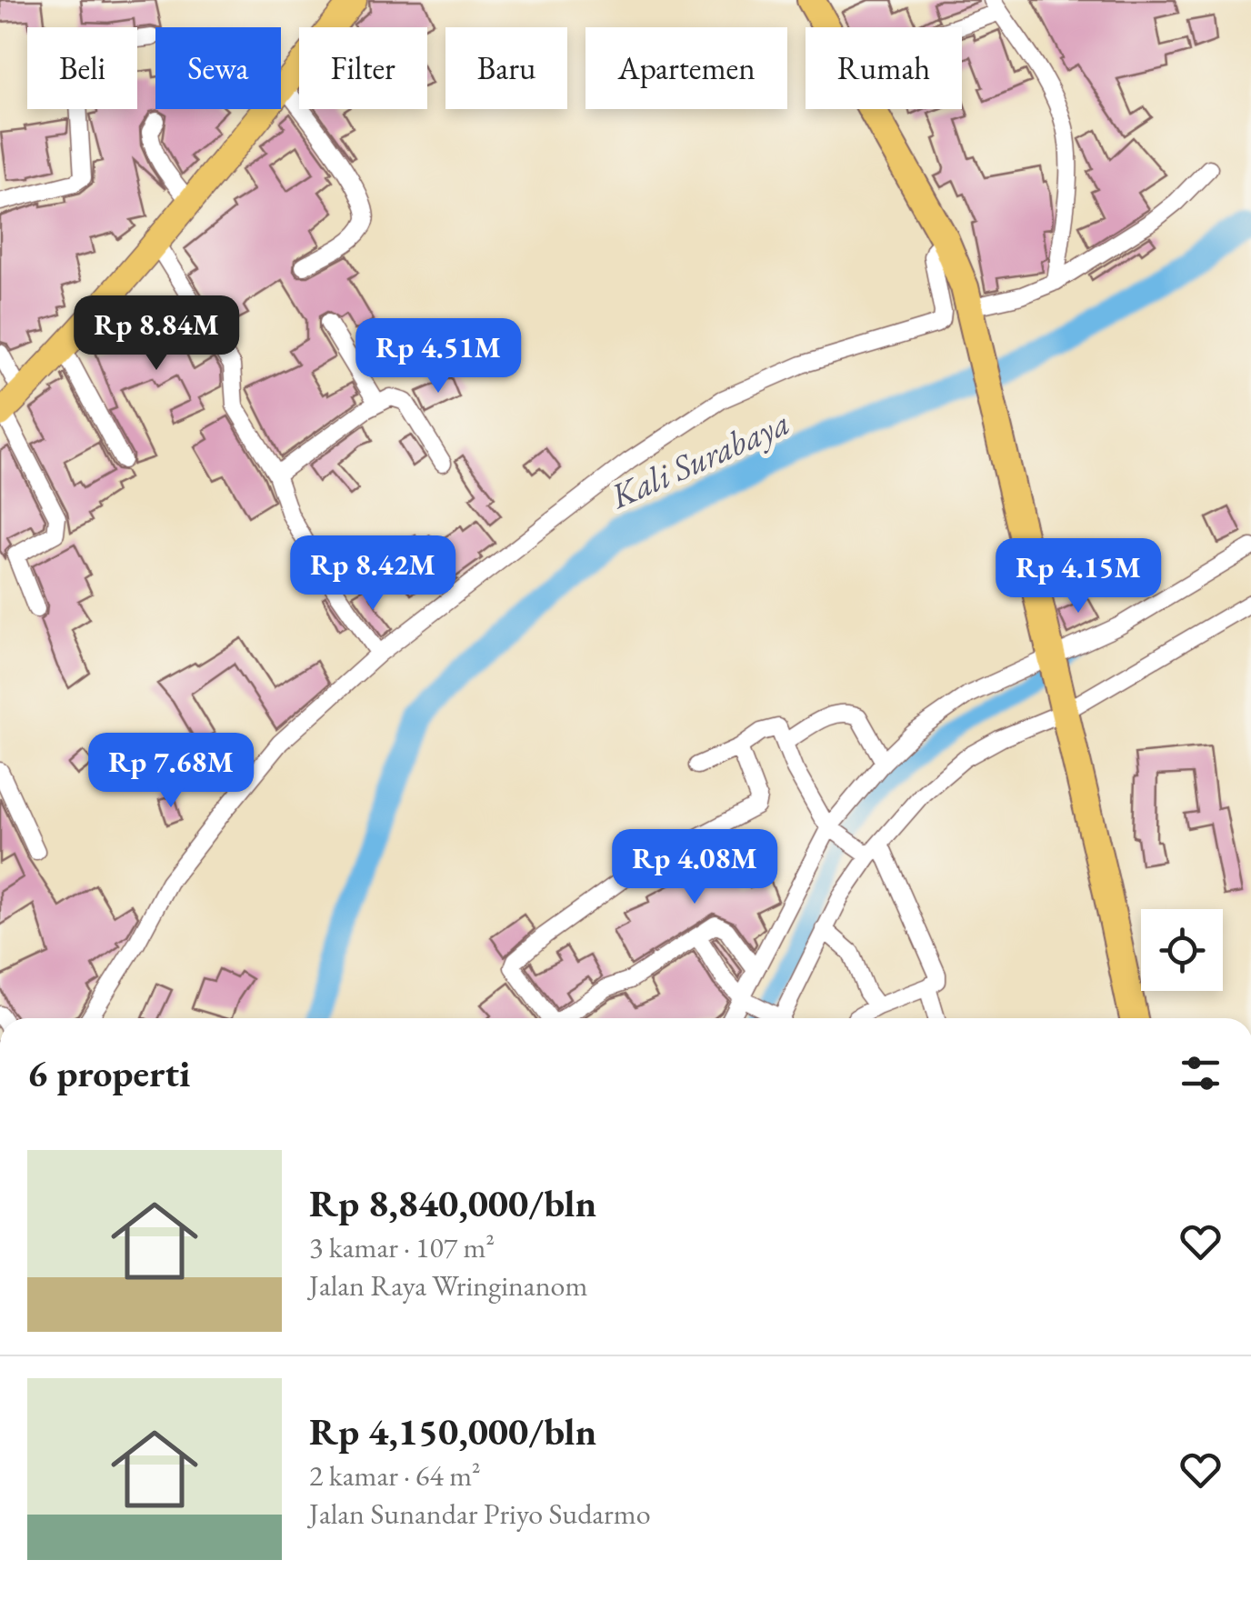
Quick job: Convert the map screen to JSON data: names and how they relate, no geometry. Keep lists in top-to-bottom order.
{
  "water": ["Kali Surabaya"],
  "page": {
    "chip": [
      "Beli",
      "Sewa",
      "Filter",
      "Baru",
      "Apartemen",
      "Rumah"
    ],
    "price": [
      "Rp 8.84M",
      "Rp 4.51M",
      "Rp 8.42M",
      "Rp 4.15M",
      "Rp 7.68M",
      "Rp 4.08M"
    ],
    "heading": "6 properti",
    "list": [
      {
        "name": "Rp 8,840,000/bln",
        "note": "3 kamar · 107 m² · Jalan Raya Wringinanom"
      },
      {
        "name": "Rp 4,150,000/bln",
        "note": "2 kamar · 64 m² · Jalan Sunandar Priyo Sudarmo"
      }
    ]
  }
}
